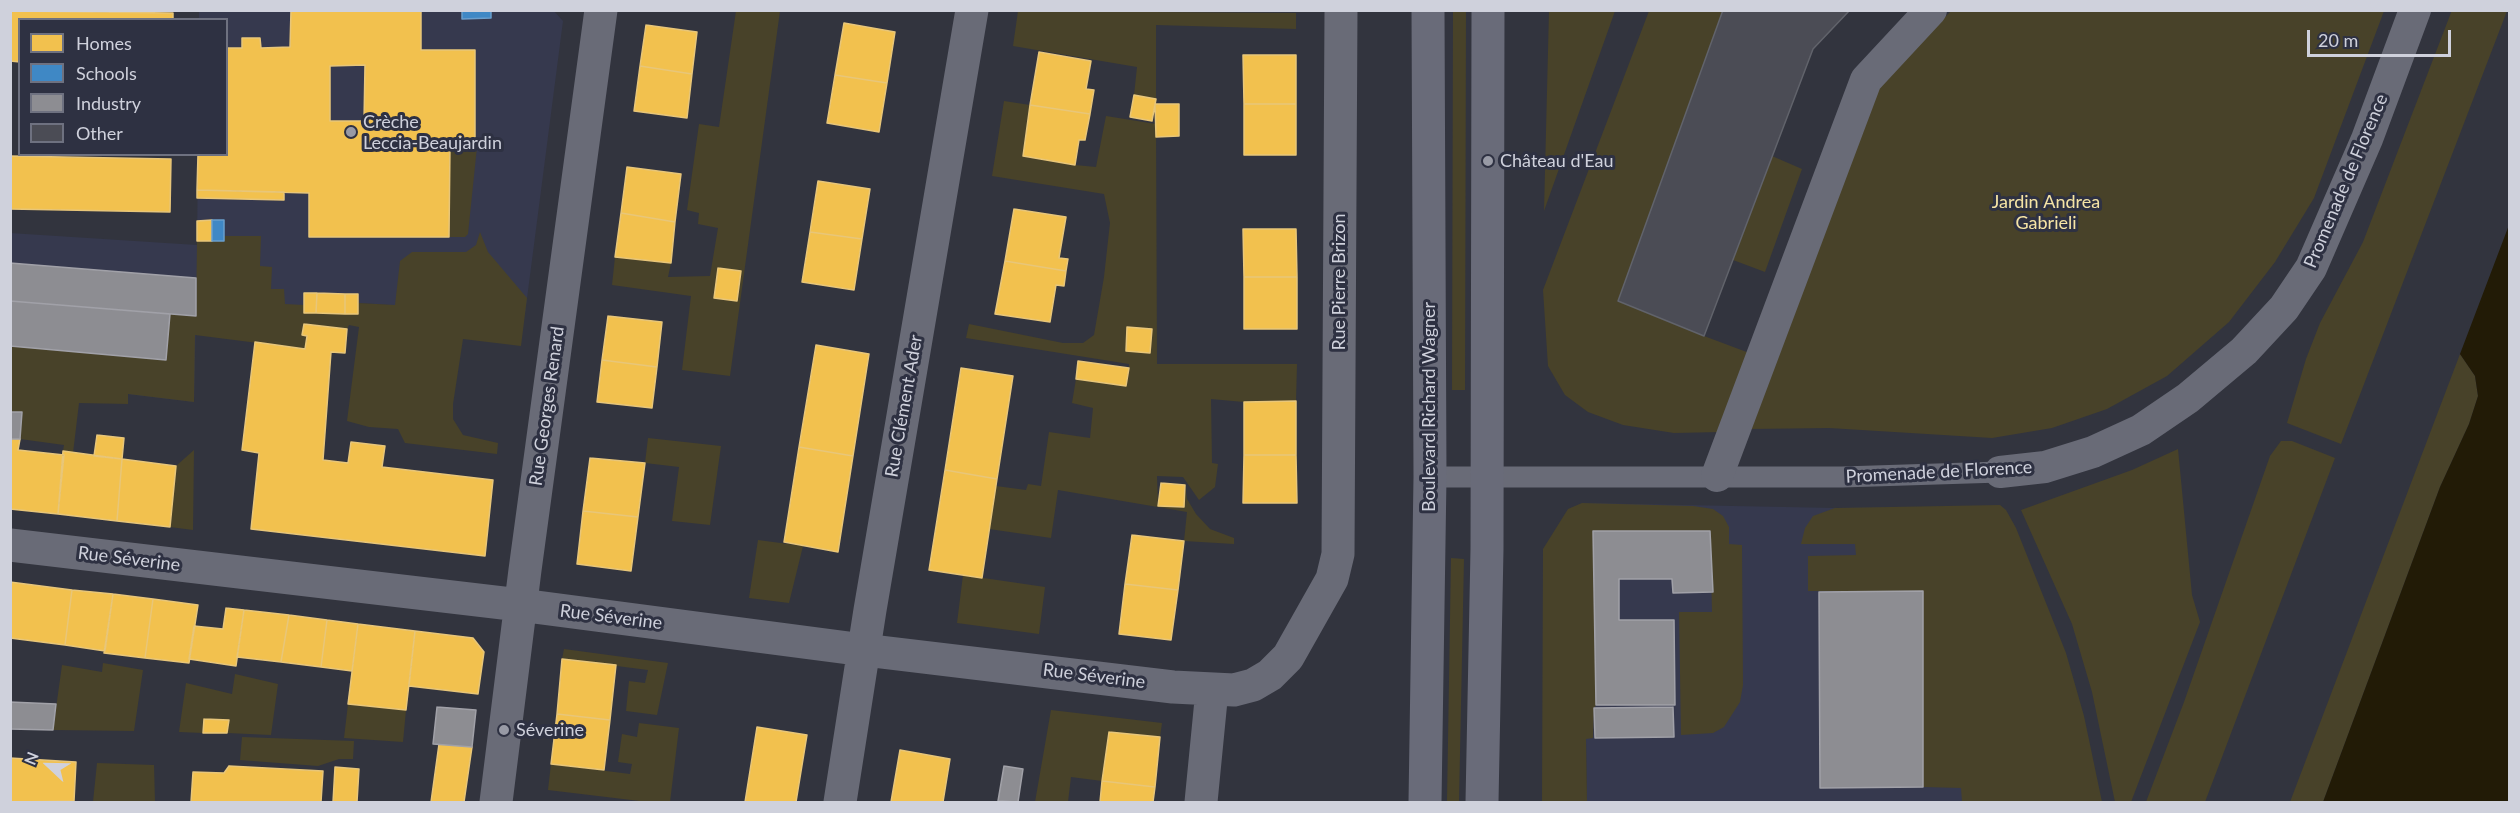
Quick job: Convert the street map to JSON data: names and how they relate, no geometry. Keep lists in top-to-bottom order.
{
  "streets": {
    "main road": ["Boulevard Richard Wagner"],
    "street": [
      "Promenade de Florence",
      "Rue Pierre Brizon",
      "Rue Georges Renard",
      "Rue Clément Ader",
      "Rue Séverine"
    ]
  },
  "crossings": [
    ["Promenade de Florence", "Boulevard Richard Wagner"],
    ["Rue Pierre Brizon", "Rue Séverine"],
    ["Rue Georges Renard", "Rue Séverine"],
    ["Rue Clément Ader", "Rue Séverine"]
  ],
  "parks": ["Jardin Andrea Gabrieli"],
  "places": ["Crèche Leccia-Beaujardin", "Château d'Eau", "Séverine"],
  "legend": [
    "Homes",
    "Schools",
    "Industry",
    "Other"
  ],
  "scale_bar": "20 m",
  "north": "left"
}
